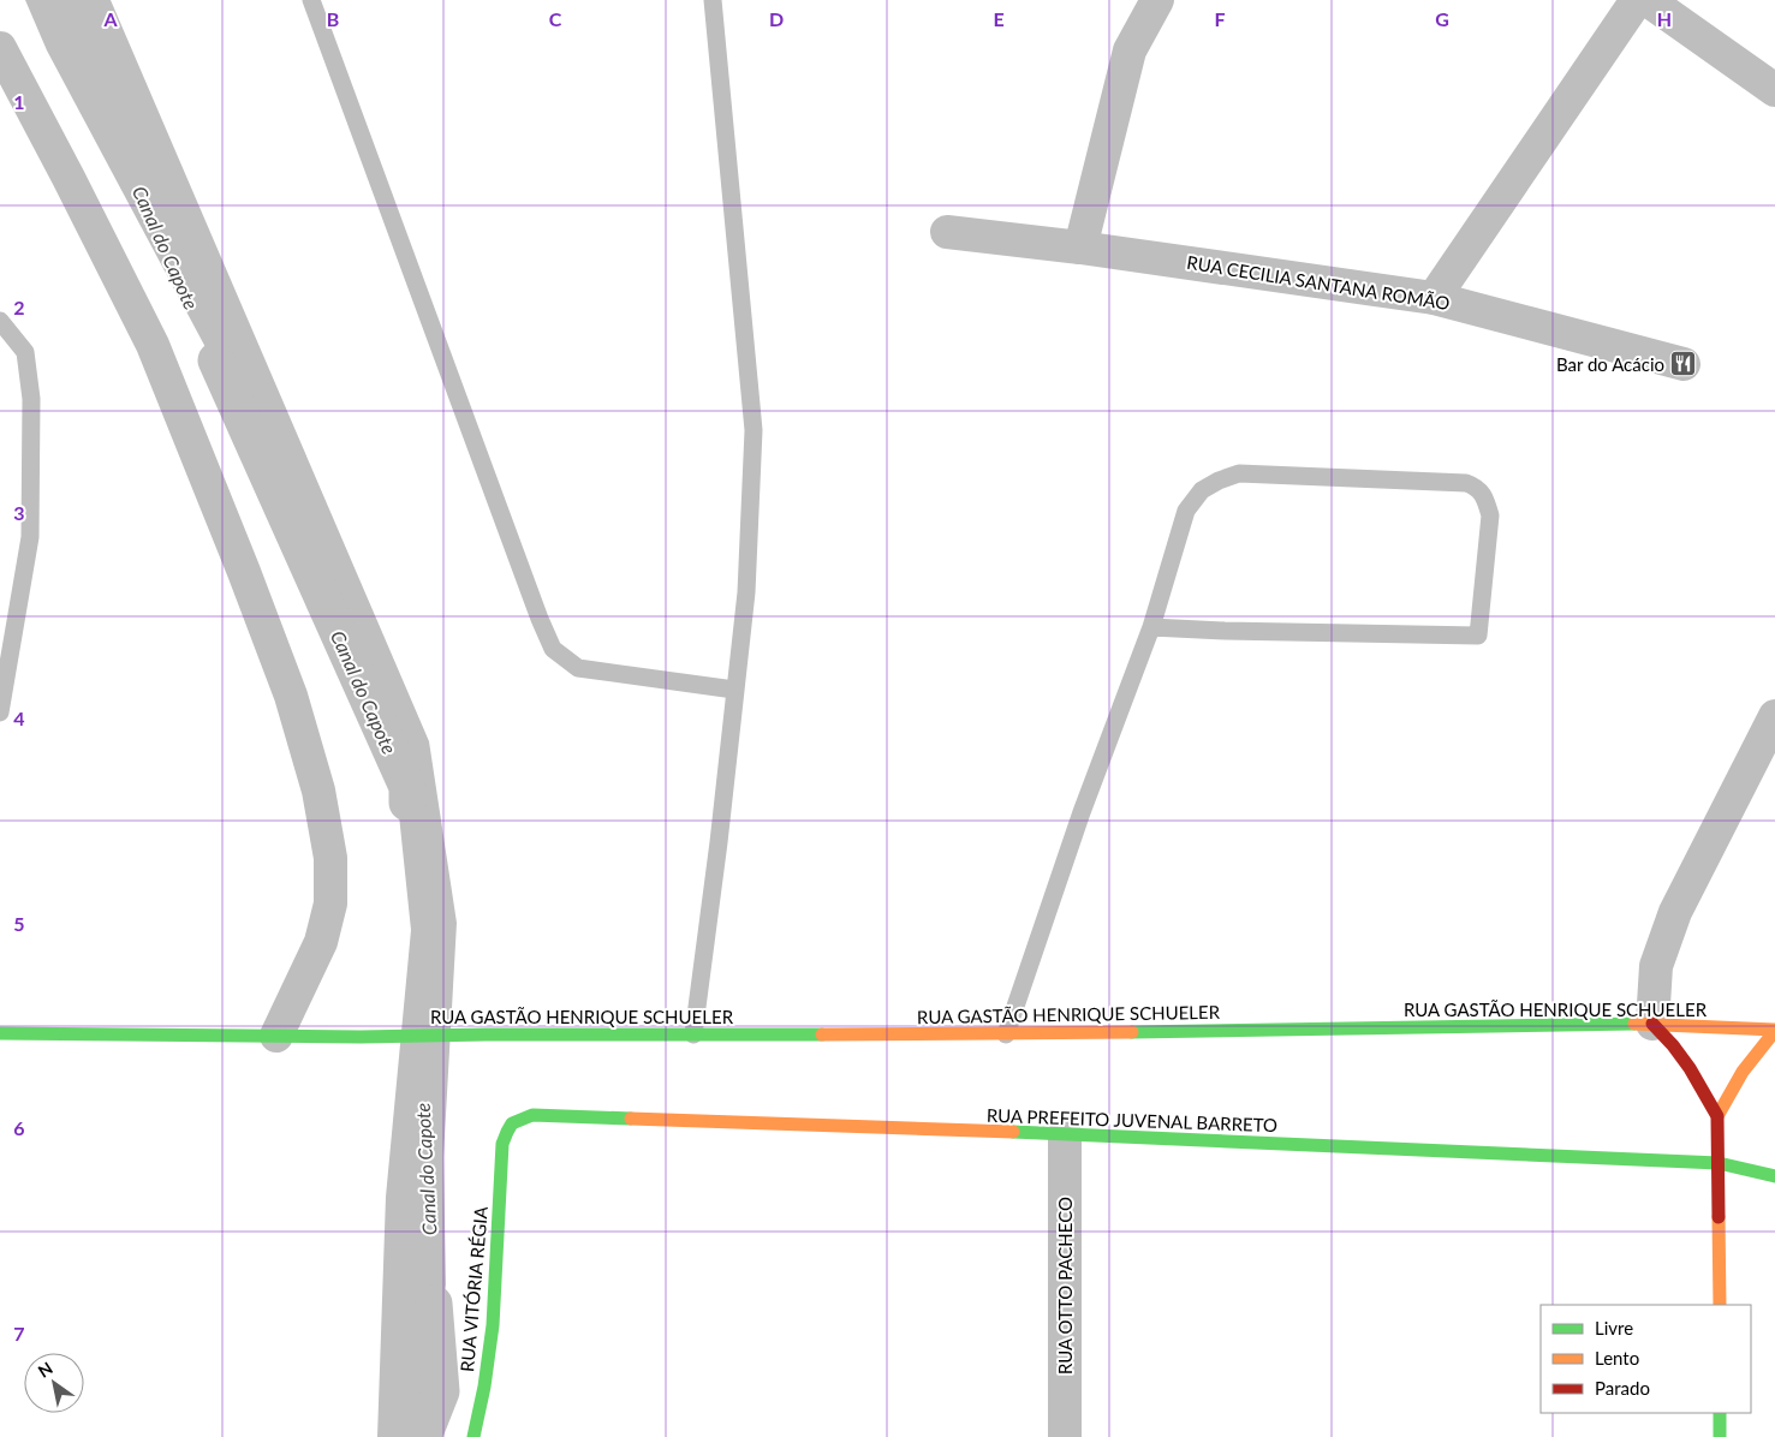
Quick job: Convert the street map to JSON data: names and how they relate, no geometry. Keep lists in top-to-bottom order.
{
  "streets": {
    "main road": ["RUA GASTÃO HENRIQUE SCHUELER", "RUA PREFEITO JUVENAL BARRETO", "RUA VITÓRIA RÉGIA"],
    "street": ["RUA CECILIA SANTANA ROMÃO", "RUA OTTO PACHECO"]
  },
  "crossings": [
    ["RUA PREFEITO JUVENAL BARRETO", "RUA OTTO PACHECO"],
    ["RUA PREFEITO JUVENAL BARRETO", "RUA VITÓRIA RÉGIA"]
  ],
  "water": ["Canal do Capote"],
  "places": {
    "restaurant": ["Bar do Acácio"]
  },
  "legend": ["Livre", "Lento", "Parado"],
  "north": "top left",
  "grid": {
    "columns": [
      "A",
      "B",
      "C",
      "D",
      "E",
      "F",
      "G",
      "H"
    ],
    "rows": [
      "1",
      "2",
      "3",
      "4",
      "5",
      "6",
      "7"
    ]
  }
}
